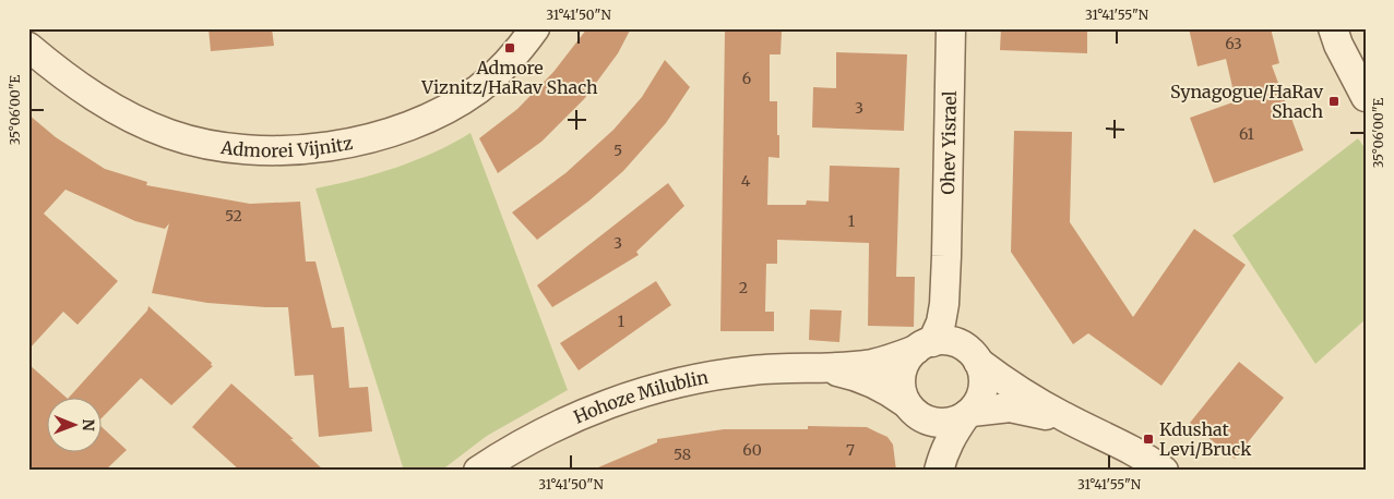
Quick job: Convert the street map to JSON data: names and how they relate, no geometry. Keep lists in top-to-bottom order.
{
  "streets": {
    "street": ["Admorei Vijnitz", "Ohev Yisrael", "Hohoze Milublin"]
  },
  "places": {
    "transit": ["Admore Viznitz/HaRav Shach", "Synagogue/HaRav Shach", "Kdushat Levi/Bruck"]
  },
  "house_numbers": [
    "63",
    "6",
    "3",
    "61",
    "5",
    "4",
    "52",
    "1",
    "3",
    "2",
    "1",
    "60",
    "7",
    "58"
  ],
  "north": "right",
  "coordinates": ["31°41'50\"N", "31°41'55\"N", "35°06'00\"E"]
}
